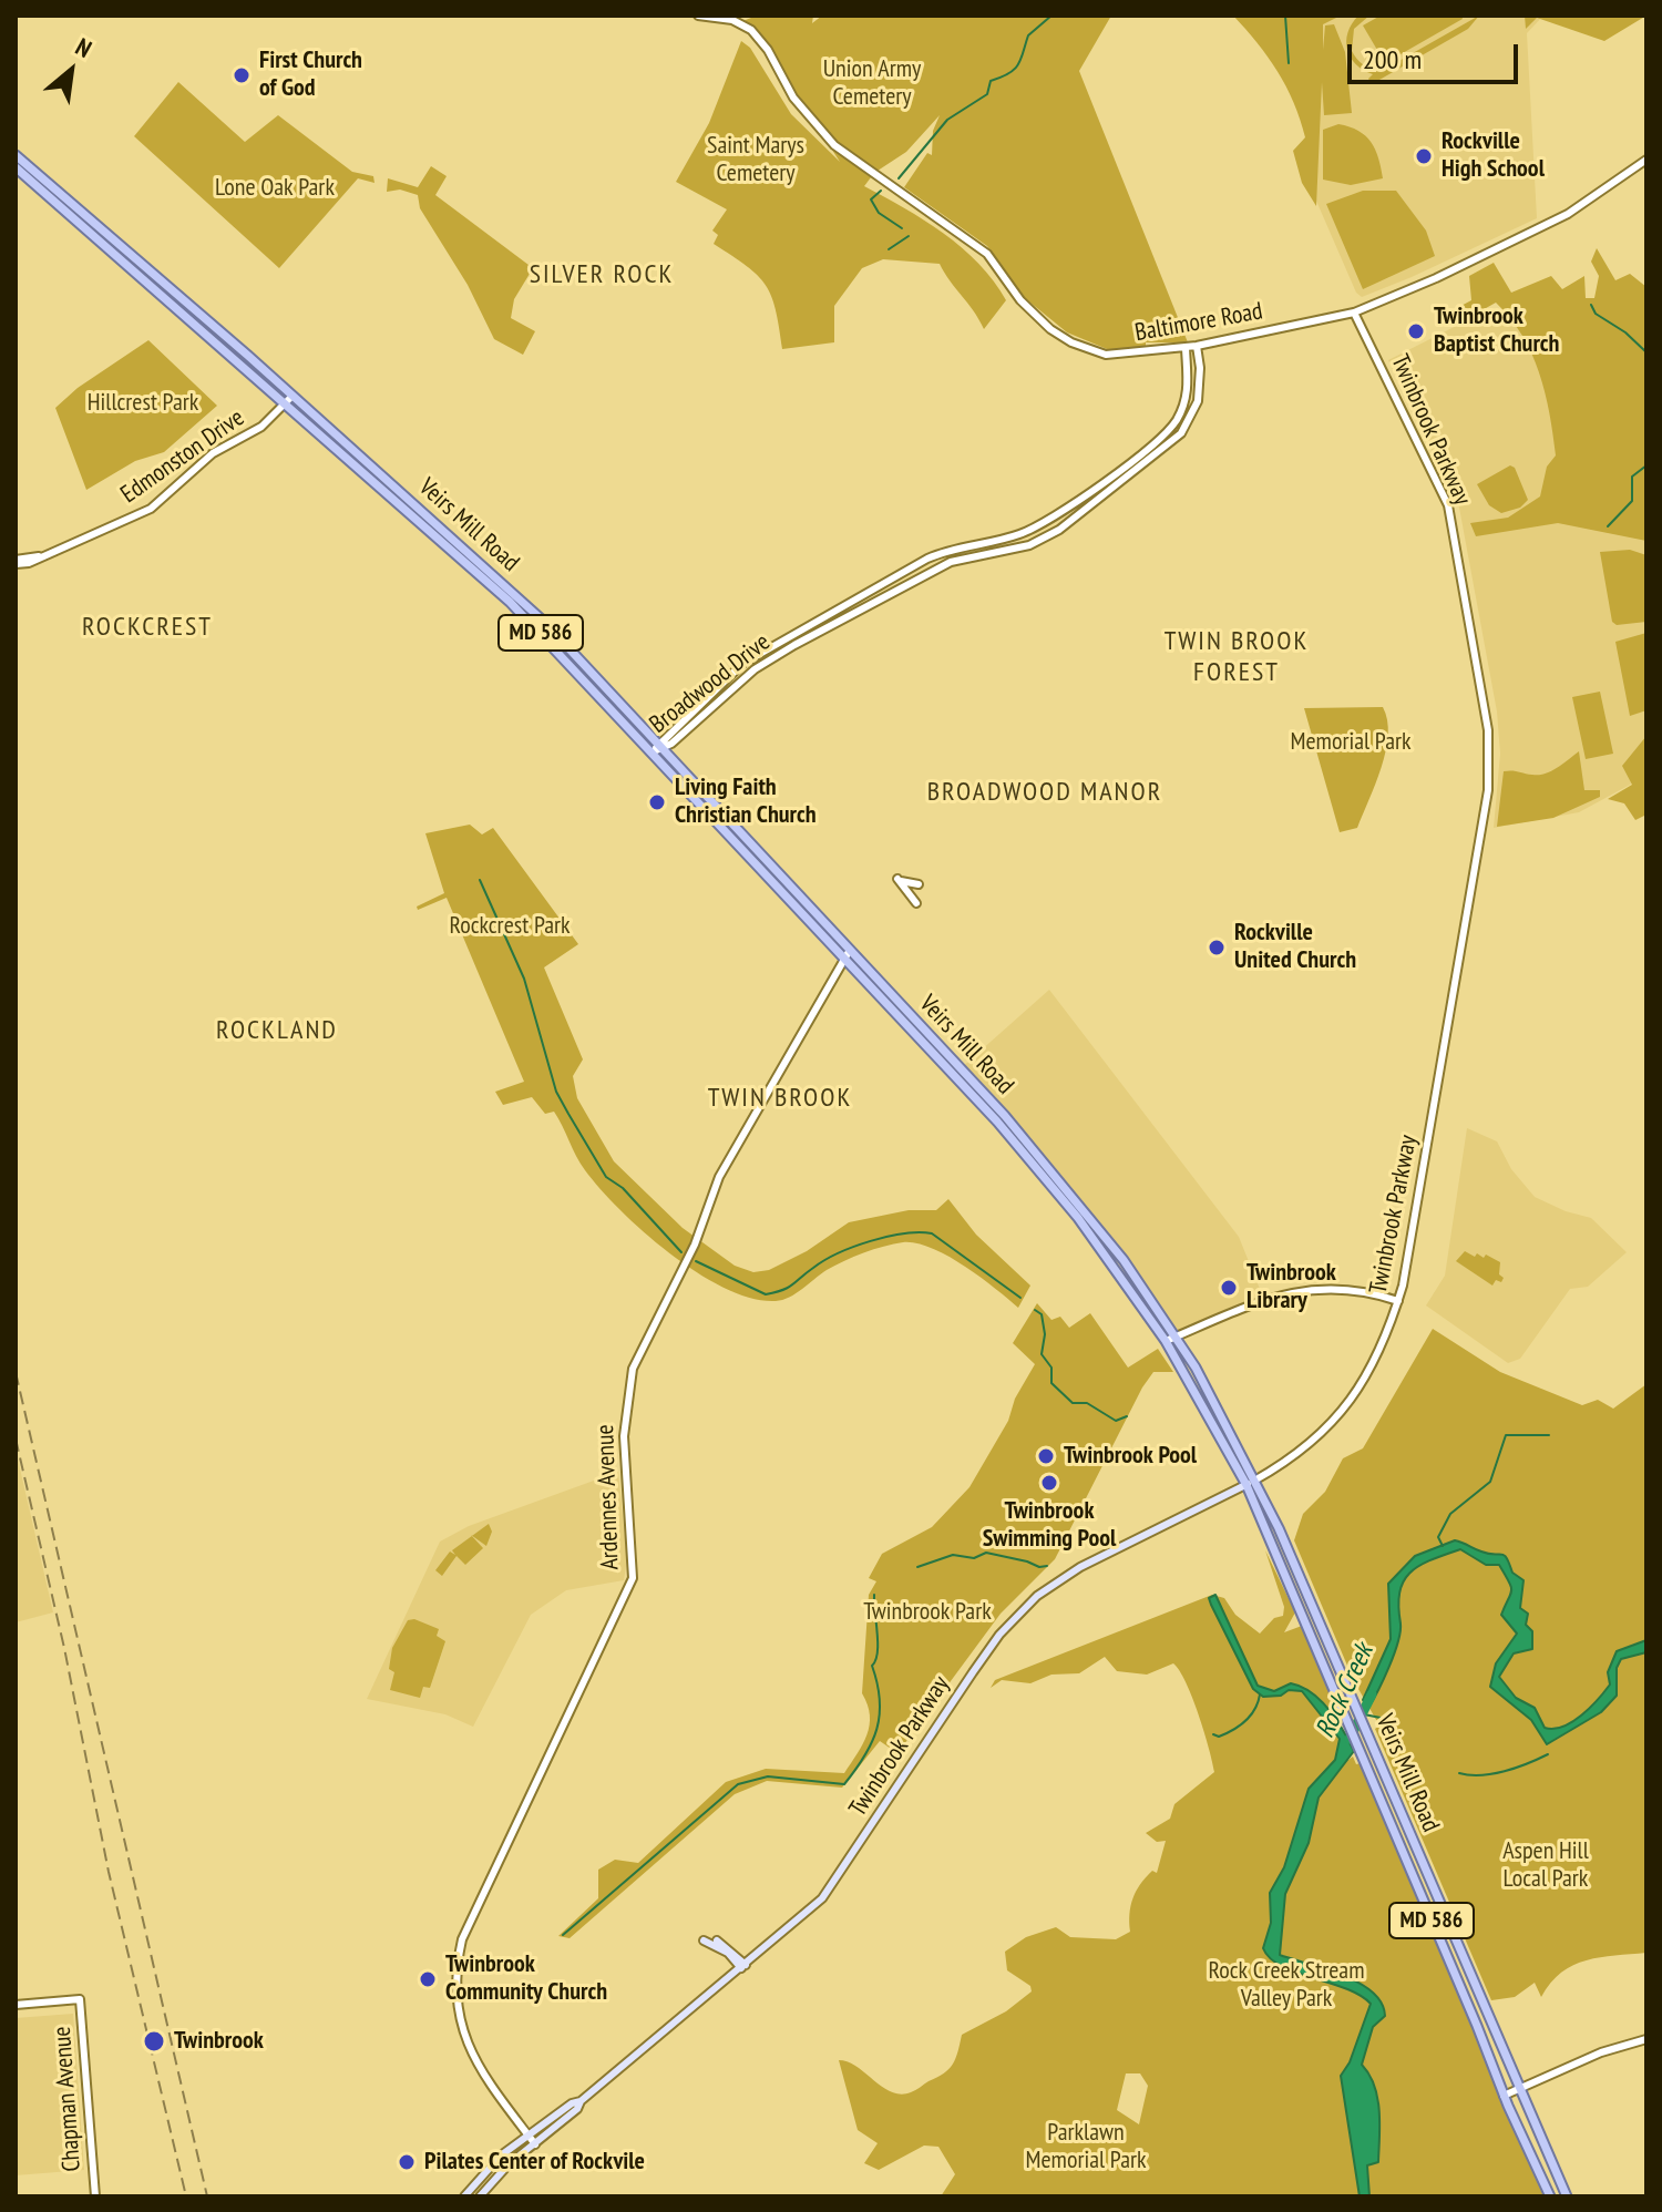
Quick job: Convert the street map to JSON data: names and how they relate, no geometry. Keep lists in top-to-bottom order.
{
  "streets": {
    "main road": ["Twinbrook Parkway", "Veirs Mill Road", "MD 586"],
    "street": [
      "Baltimore Road",
      "Edmonston Drive",
      "Broadwood Drive",
      "Ardennes Avenue",
      "Chapman Avenue"
    ]
  },
  "crossings": [
    ["Baltimore Road", "Twinbrook Parkway"],
    ["Baltimore Road", "Broadwood Drive"],
    ["Twinbrook Parkway", "Veirs Mill Road"],
    ["Twinbrook Parkway", "Ardennes Avenue"],
    ["Edmonston Drive", "Veirs Mill Road"],
    ["Veirs Mill Road", "Broadwood Drive"],
    ["Veirs Mill Road", "Ardennes Avenue"]
  ],
  "districts": [
    "SILVER ROCK",
    "ROCKCREST",
    "TWIN BROOK FOREST",
    "BROADWOOD MANOR",
    "ROCKLAND",
    "TWIN BROOK"
  ],
  "water": ["Rock Creek"],
  "parks": [
    "Union Army Cemetery",
    "Saint Marys Cemetery",
    "Lone Oak Park",
    "Hillcrest Park",
    "Memorial Park",
    "Rockcrest Park",
    "Twinbrook Park",
    "Aspen Hill Local Park",
    "Rock Creek Stream Valley Park",
    "Parklawn Memorial Park"
  ],
  "places": [
    "First Church of God",
    "Rockville High School",
    "Twinbrook Baptist Church",
    "Living Faith Christian Church",
    "Rockville United Church",
    "Twinbrook Library",
    "Twinbrook Pool",
    "Twinbrook Swimming Pool",
    "Twinbrook Community Church",
    "Twinbrook",
    "Pilates Center of Rockvile"
  ],
  "scale_bar": "200 m",
  "north": "top right"
}
